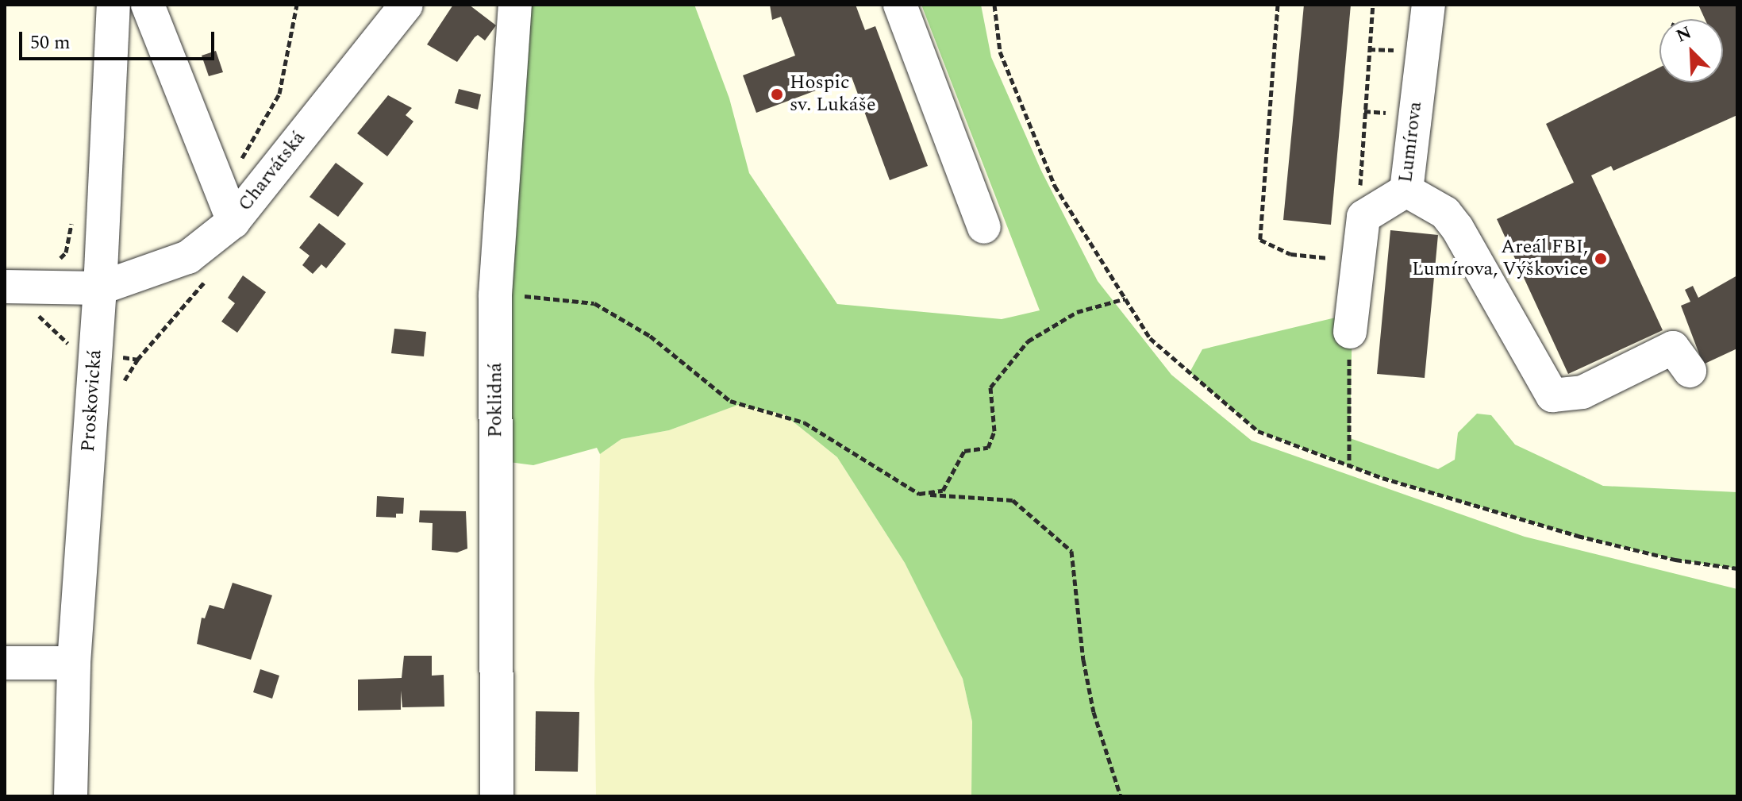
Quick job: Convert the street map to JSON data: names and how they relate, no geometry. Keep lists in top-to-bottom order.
{
  "streets": {
    "street": [
      "Lumírova",
      "Charvátská",
      "Poklidná",
      "Proskovická"
    ]
  },
  "crossings": [
    ["Charvátská", "Proskovická"]
  ],
  "places": ["Hospic sv. Lukáše", "Areál FBI, Lumírova, Výškovice"],
  "scale_bar": "50 m",
  "north": "top left"
}
